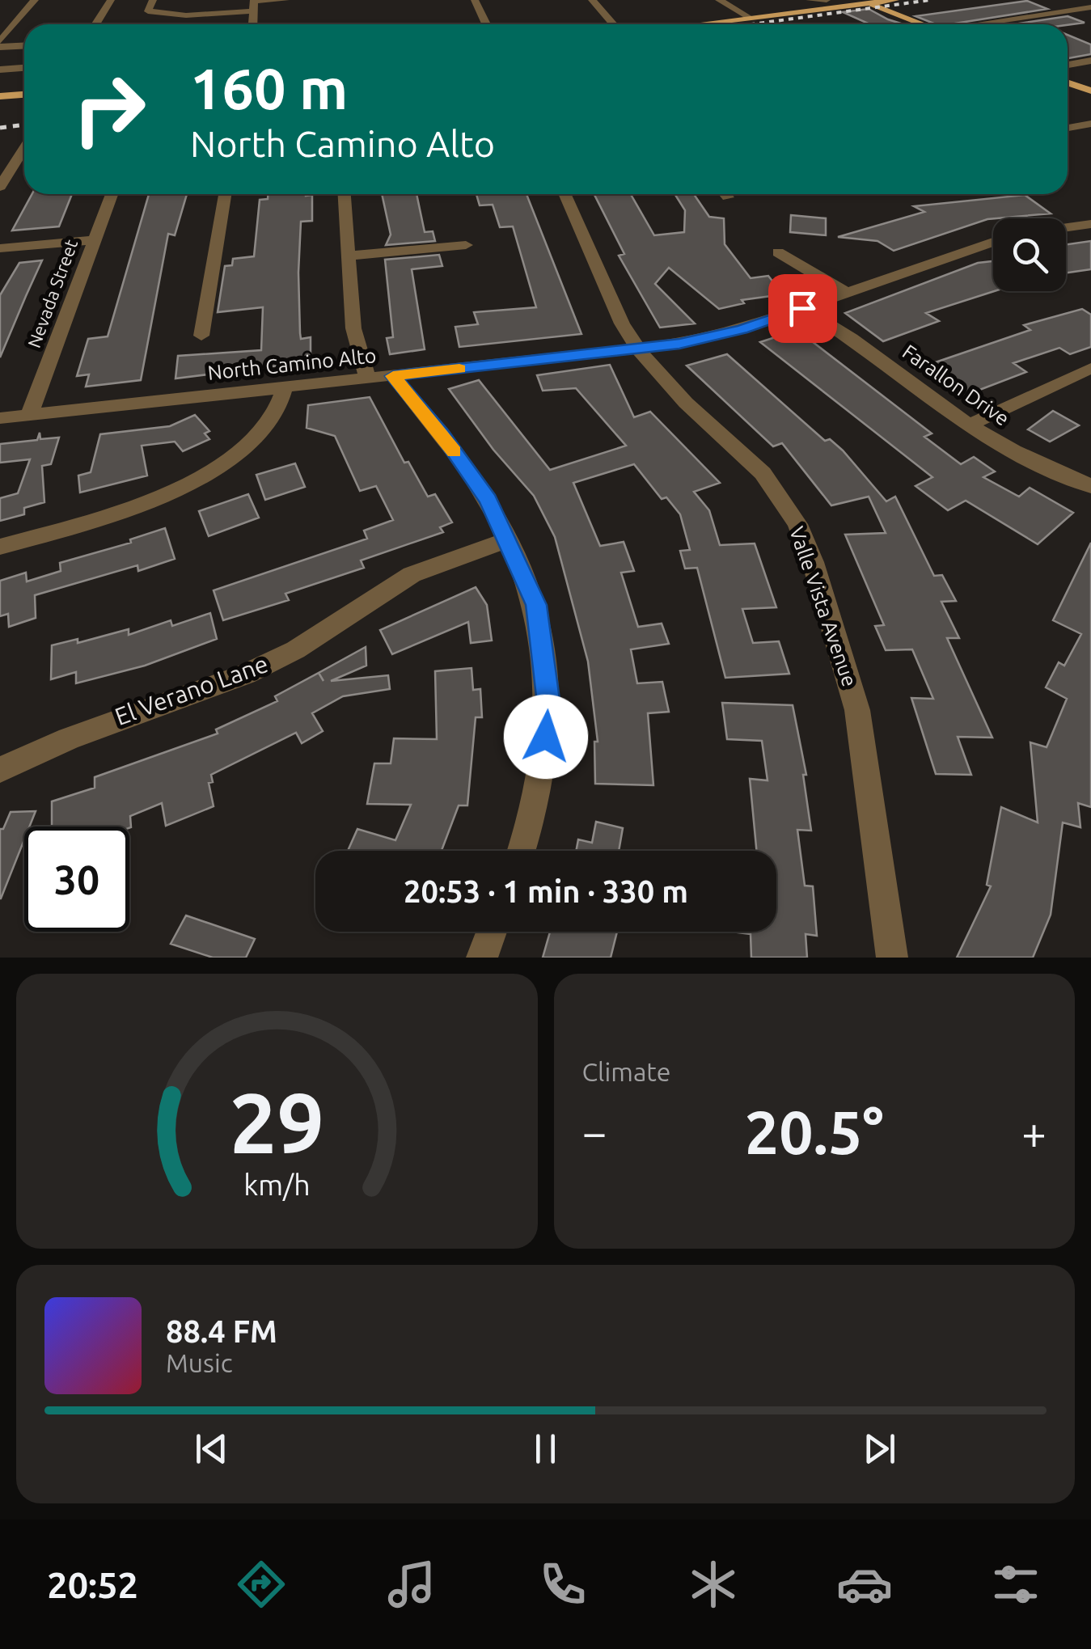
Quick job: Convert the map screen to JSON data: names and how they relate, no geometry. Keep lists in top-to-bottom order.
{
  "streets": {
    "street": [
      "Nevada Street",
      "North Camino Alto",
      "Farallon Drive",
      "Valle Vista Avenue",
      "El Verano Lane"
    ]
  },
  "crossings": [
    ["Nevada Street", "North Camino Alto"],
    ["North Camino Alto", "Farallon Drive"],
    ["North Camino Alto", "Valle Vista Avenue"]
  ],
  "page": {
    "turn": ["160 m", "North Camino Alto"],
    "limit": "30",
    "trip": "20:53 · 1 min · 330 m",
    "tile": "Climate",
    "heat": ["−", "20.5°", "+"],
    "song": ["88.4 FM", "Music"],
    "tabs": "20:52",
    "gauge": ["29", "km/h"]
  }
}
